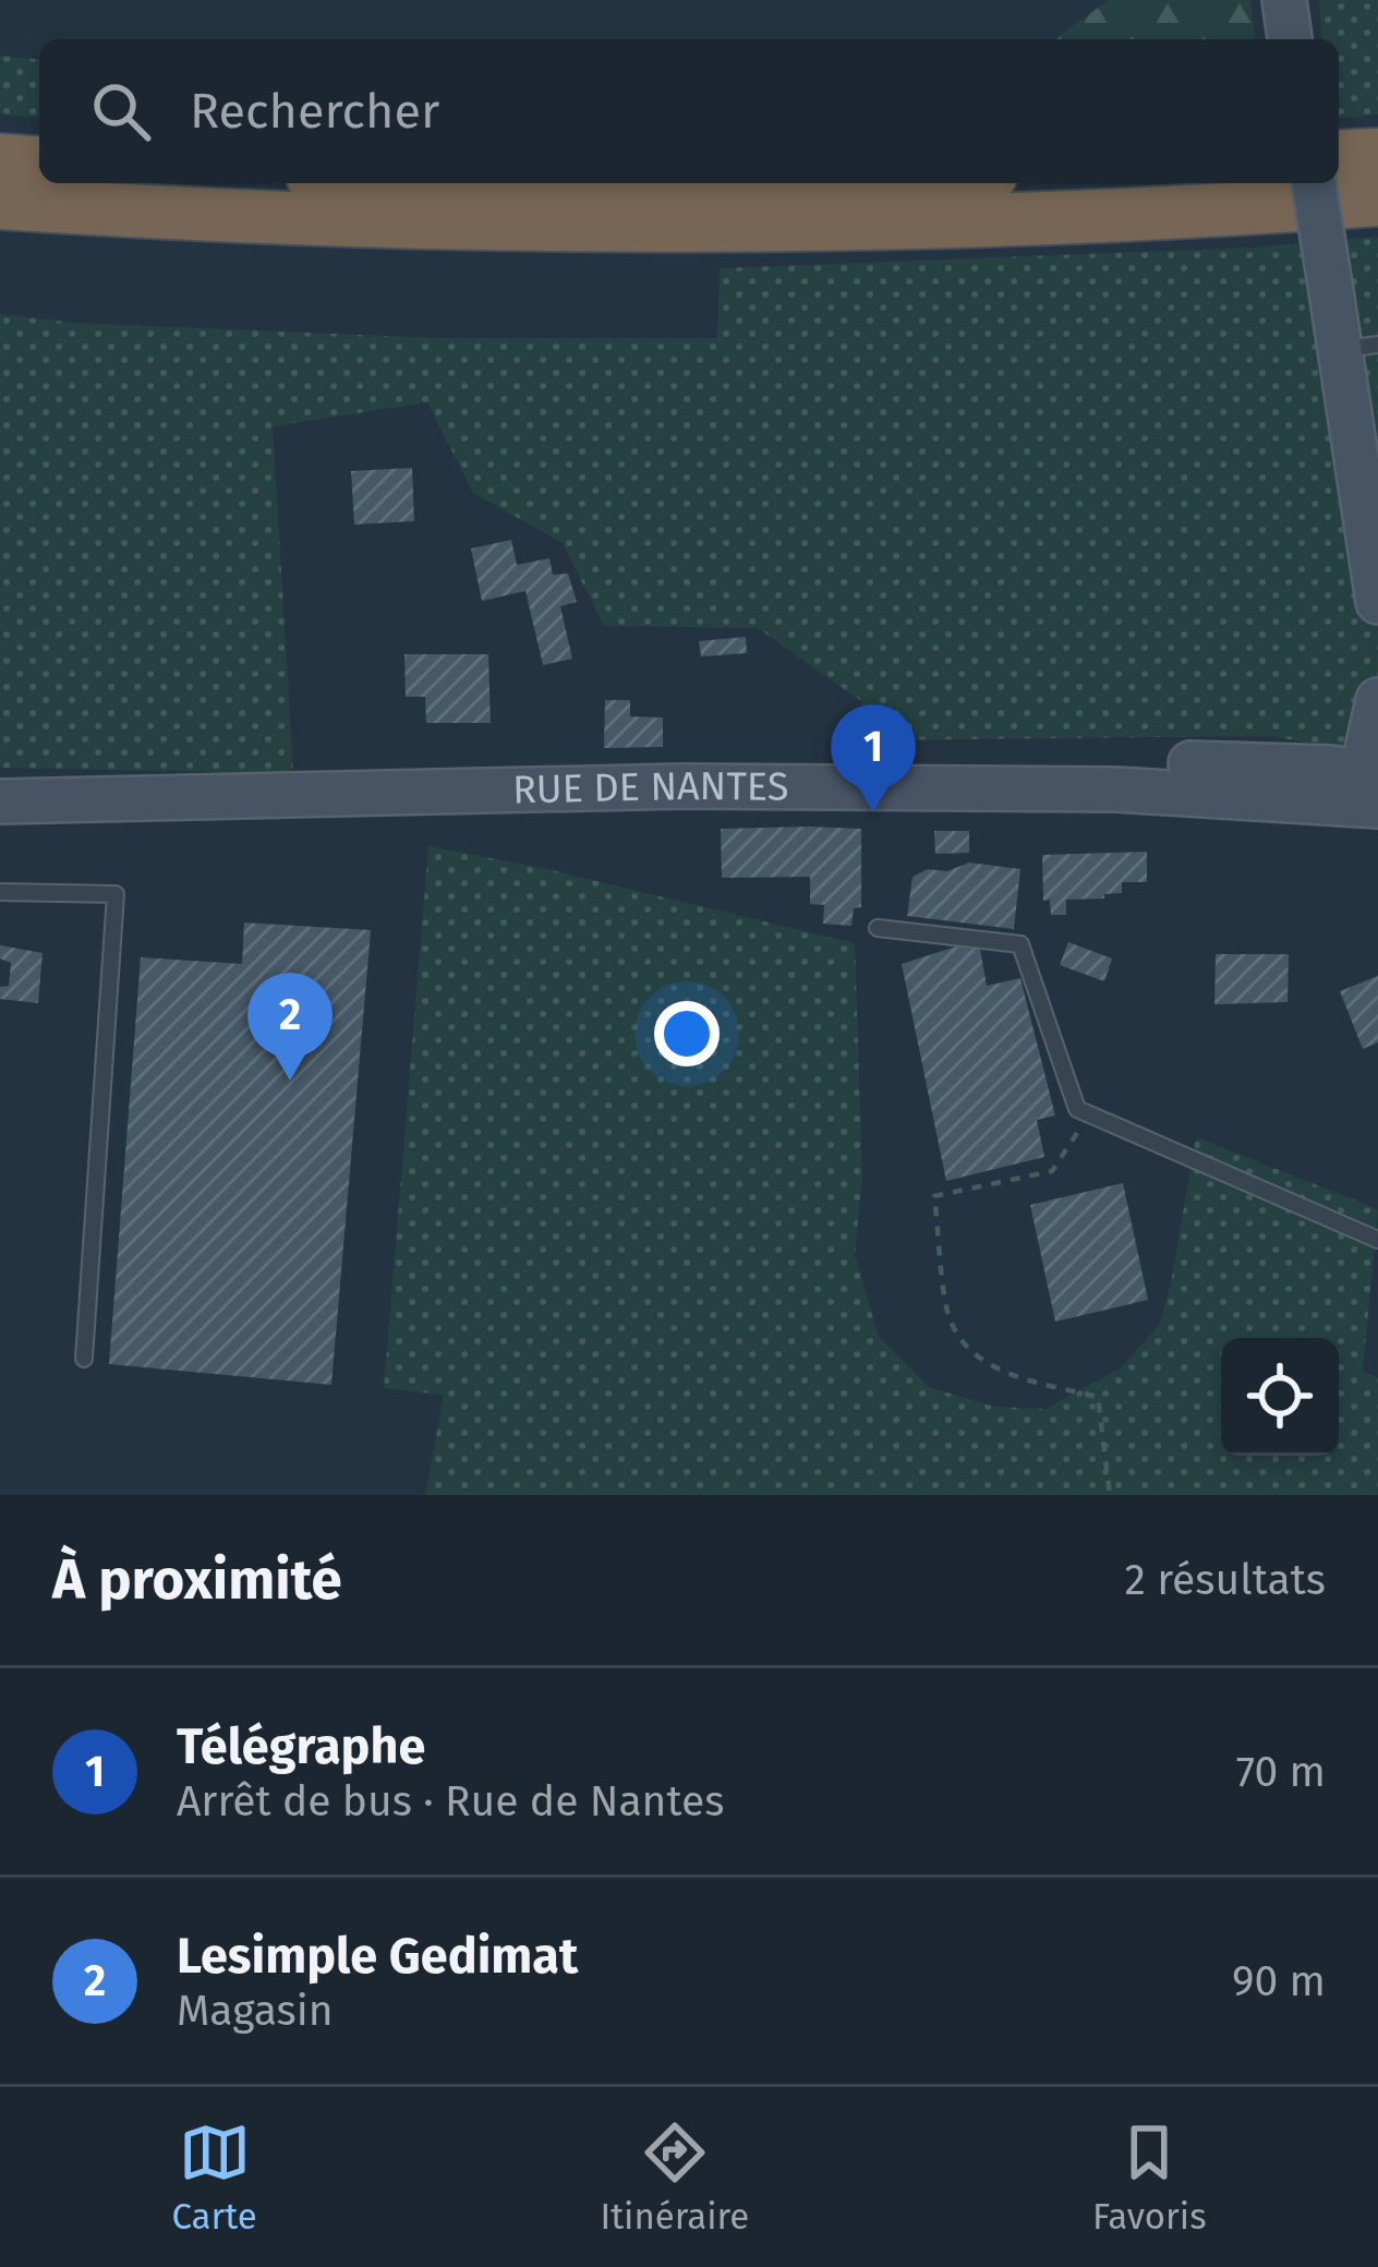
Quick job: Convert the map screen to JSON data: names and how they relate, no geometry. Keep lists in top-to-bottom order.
{
  "streets": {
    "main road": ["RUE DE NANTES"]
  },
  "page": {
    "search": "Rechercher",
    "pins": ["1", "2"],
    "heading": ["À proximité", "2 résultats"],
    "list": [
      {
        "mark": "1",
        "name": "Télégraphe",
        "note": "Arrêt de bus · Rue de Nantes",
        "value": "70 m"
      },
      {
        "mark": "2",
        "name": "Lesimple Gedimat",
        "note": "Magasin",
        "value": "90 m"
      }
    ],
    "nav": ["Carte", "Itinéraire", "Favoris"]
  }
}
